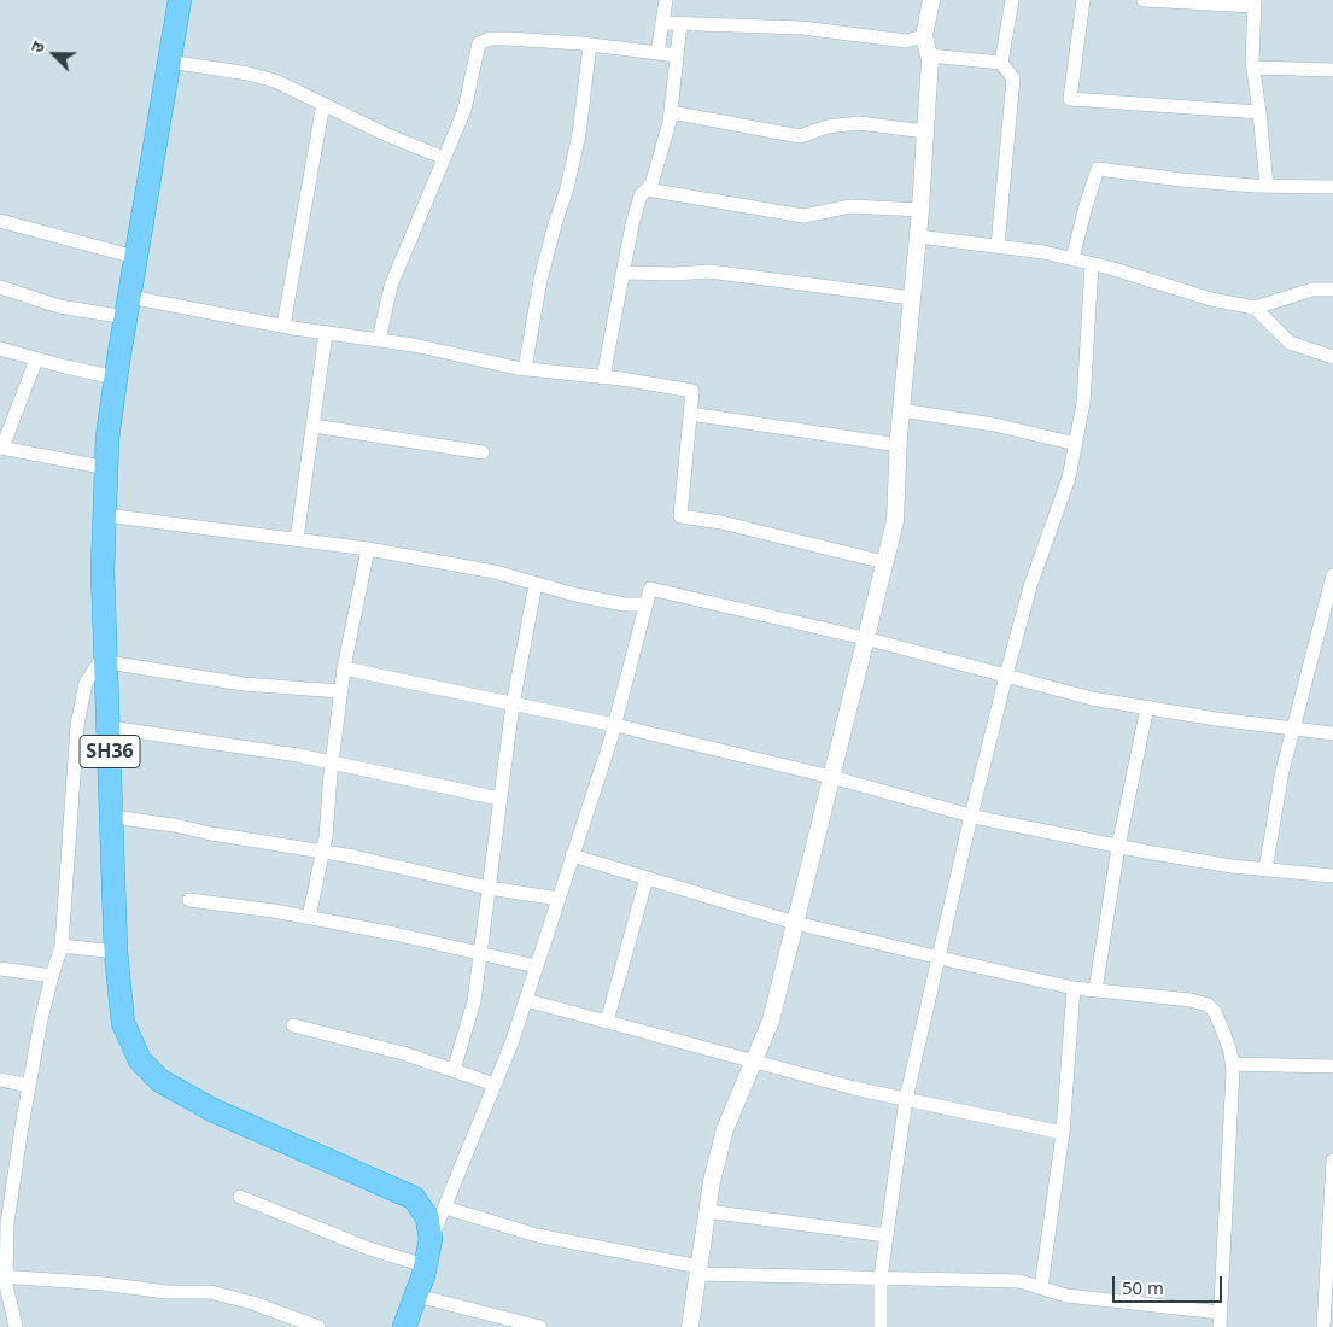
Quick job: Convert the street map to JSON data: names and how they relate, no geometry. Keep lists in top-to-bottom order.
{
  "streets": {
    "highway": ["SH36"]
  },
  "scale_bar": "50 m",
  "north": "top left"
}
